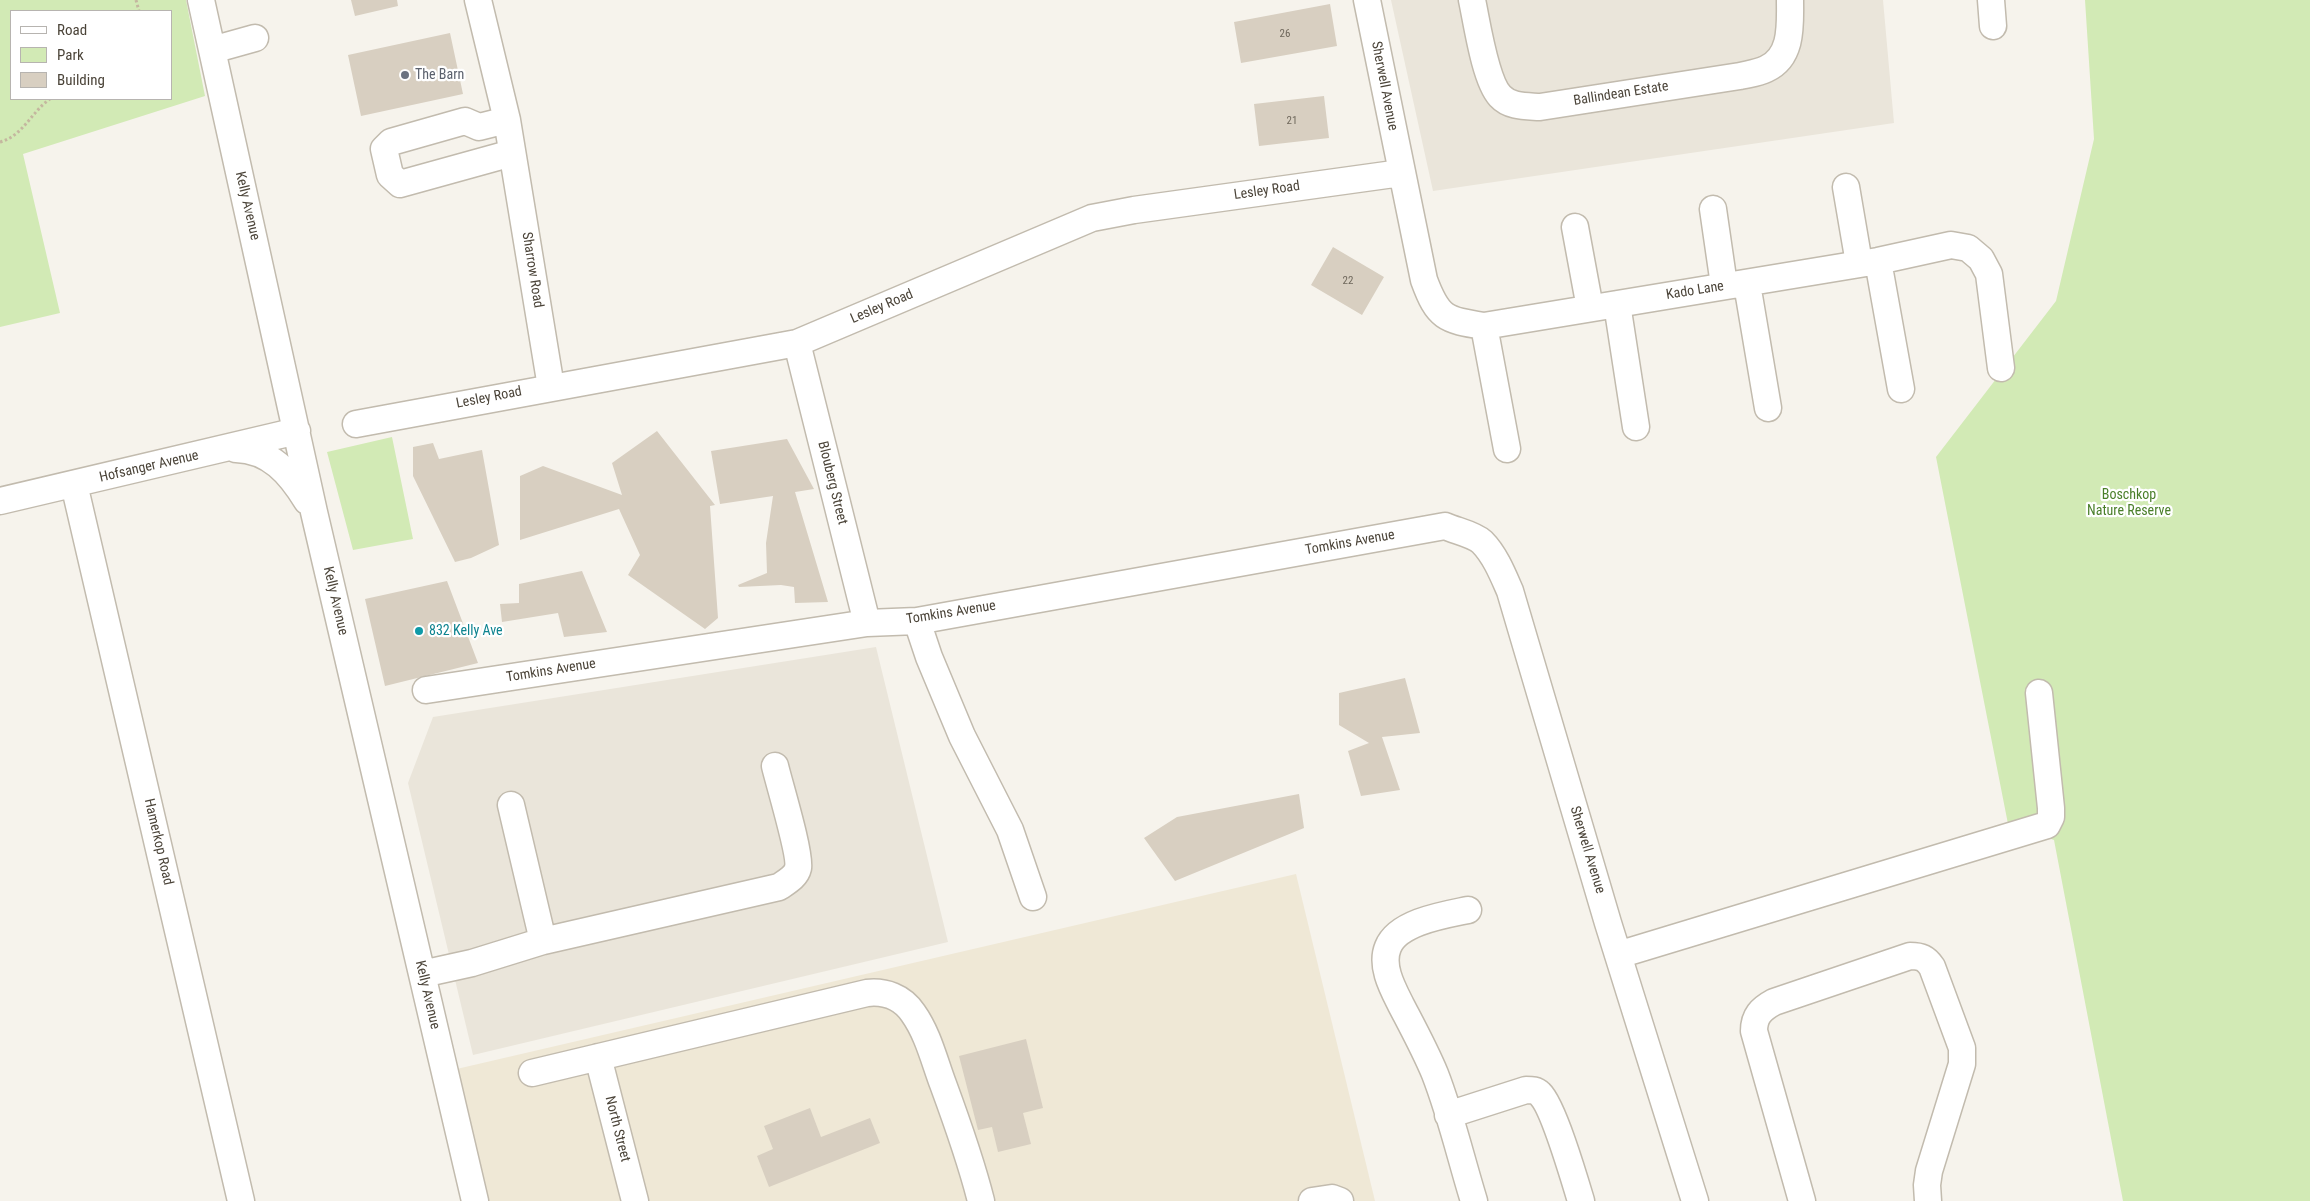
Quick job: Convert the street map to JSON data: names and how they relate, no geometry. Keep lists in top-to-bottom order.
{
  "streets": {
    "street": [
      "Sherwell Avenue",
      "Ballindean Estate",
      "Lesley Road",
      "Kelly Avenue",
      "Sharrow Road",
      "Kado Lane",
      "Hofsanger Avenue",
      "Blouberg Street",
      "Tomkins Avenue",
      "Hamerkop Road",
      "North Street"
    ]
  },
  "crossings": [
    ["Sherwell Avenue", "Lesley Road"],
    ["Sherwell Avenue", "Kado Lane"],
    ["Sherwell Avenue", "Tomkins Avenue"],
    ["Lesley Road", "Sharrow Road"],
    ["Lesley Road", "Kado Lane"],
    ["Lesley Road", "Blouberg Street"],
    ["Kelly Avenue", "Hofsanger Avenue"],
    ["Hofsanger Avenue", "Hamerkop Road"],
    ["Blouberg Street", "Tomkins Avenue"]
  ],
  "parks": ["Boschkop Nature Reserve"],
  "places": ["The Barn", "832 Kelly Ave"],
  "house_numbers": ["26", "21", "22"],
  "legend": ["Road", "Park", "Building"]
}
